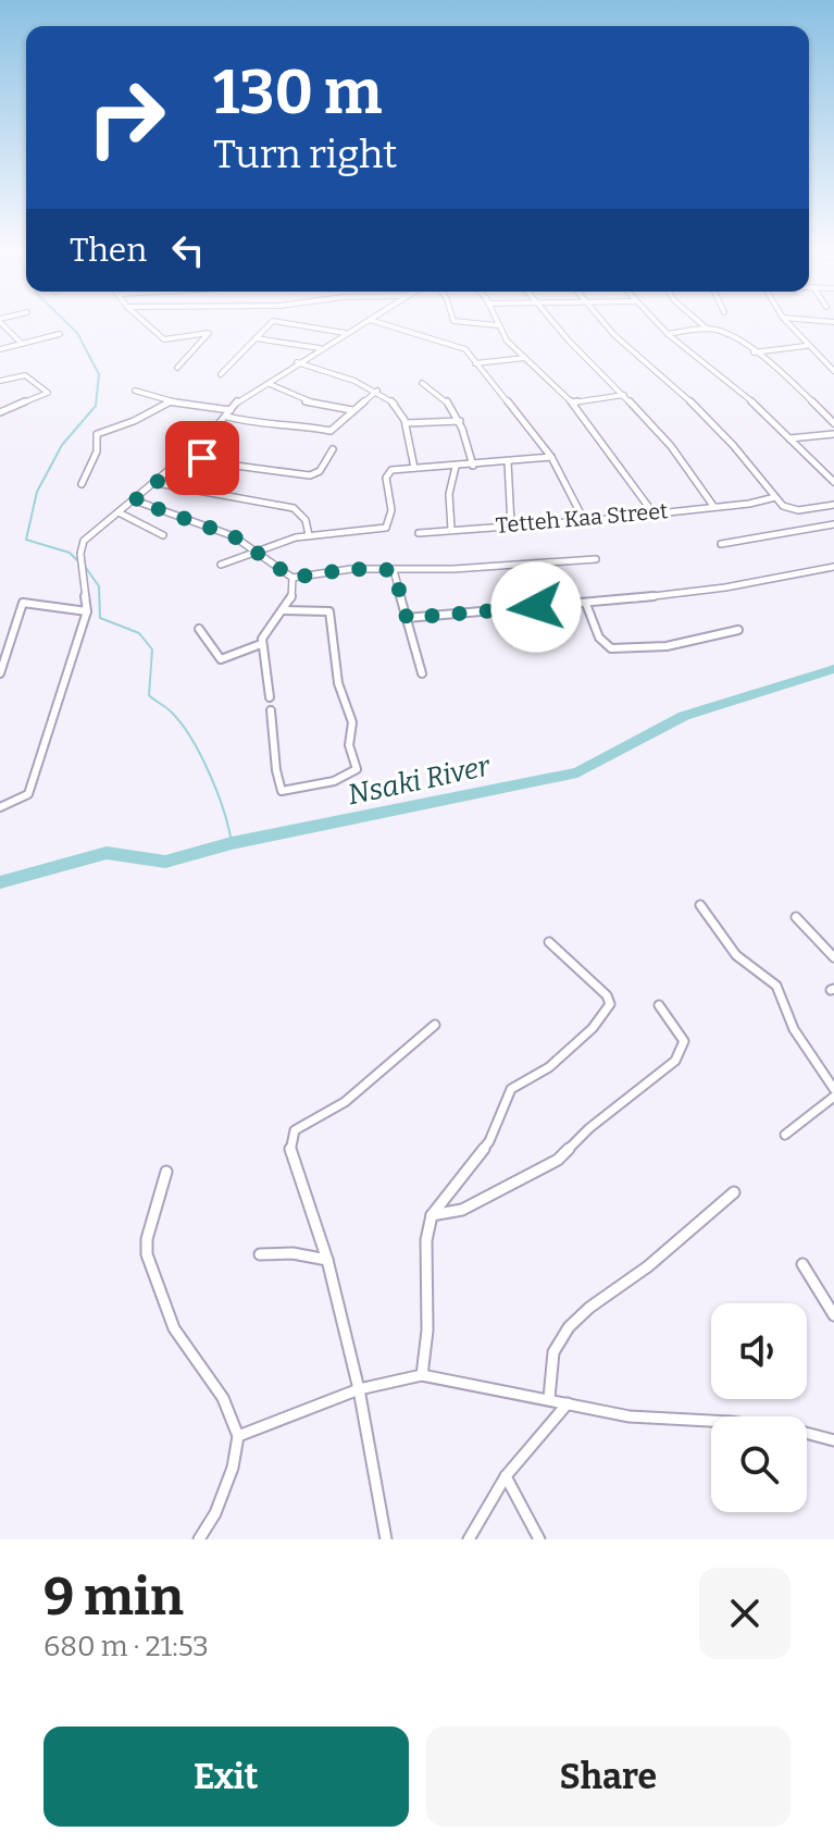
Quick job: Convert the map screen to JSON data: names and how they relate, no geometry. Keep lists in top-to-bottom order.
{
  "streets": {
    "street": ["Tetteh Kaa Street"]
  },
  "water": ["Nsaki River"],
  "page": {
    "turn": ["130 m", "Turn right"],
    "then": "Then",
    "heading": ["9 min", "680 m · 21:53"],
    "buttons": ["Exit", "Share"]
  }
}
